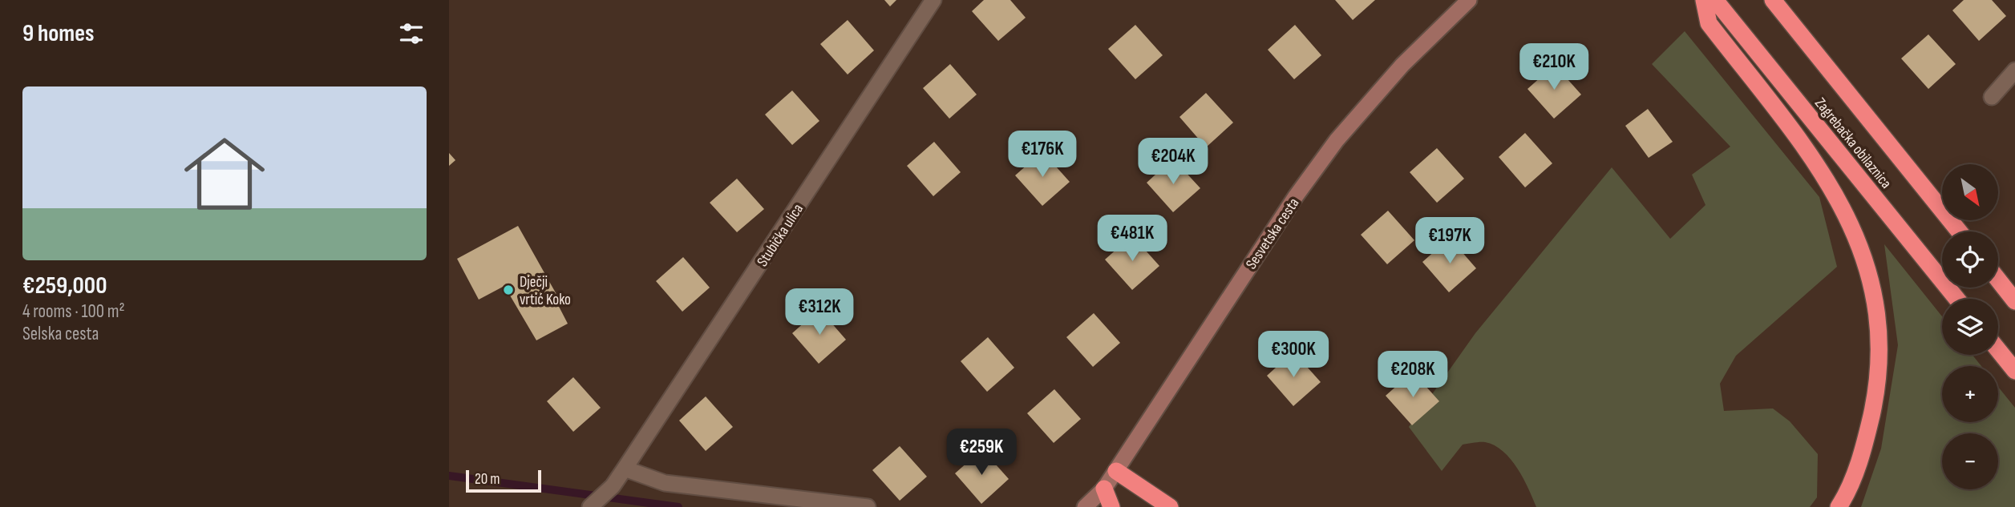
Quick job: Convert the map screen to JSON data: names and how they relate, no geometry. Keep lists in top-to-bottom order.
{
  "streets": {
    "highway": ["Zagrebačka obilaznica"],
    "main road": ["Sesvetska cesta"],
    "street": ["Stubička ulica"]
  },
  "places": ["Dječji vrtić Koko"],
  "scale_bar": "20 m",
  "north": "bottom right",
  "page": {
    "heading": "9 homes",
    "price": [
      "€210K",
      "€176K",
      "€204K",
      "€481K",
      "€197K",
      "€312K",
      "€300K",
      "€208K",
      "€259K"
    ],
    "list": [
      {
        "name": "€259,000",
        "note": "4 rooms · 100 m² · Selska cesta"
      }
    ],
    "map_buttons": ["+", "−"],
    "scale": "20 m"
  }
}
